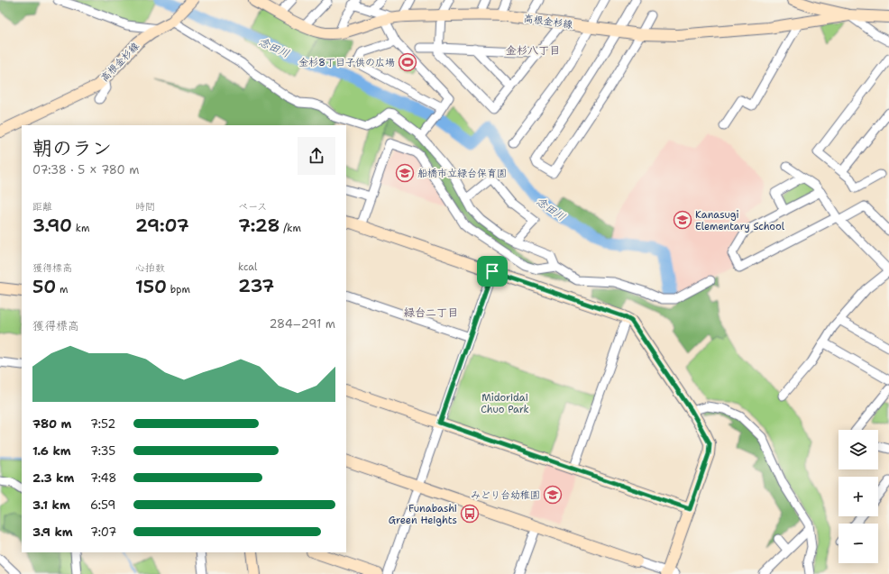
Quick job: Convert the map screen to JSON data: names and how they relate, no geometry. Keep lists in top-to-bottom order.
{
  "streets": {
    "street": ["高根金杉線"]
  },
  "districts": ["金杉八丁目", "緑台二丁目"],
  "water": ["念田川"],
  "parks": ["Midoridai Chuo Park"],
  "places": {
    "sports": ["金杉8丁目子供の広場"],
    "school or university": ["船橋市立緑台保育園", "Kanasugi Elementary School", "みどり台幼稚園"],
    "bus stop": ["Funabashi Green Heights"]
  },
  "page": {
    "heading": ["朝のラン", "07:38 · 5 × 780 m"],
    "stats": [
      ["距離", "3.90 km"],
      ["時間", "29:07"],
      ["ペース", "7:28 /km"],
      ["獲得標高", "50 m"],
      ["心拍数", "150 bpm"],
      ["kcal", "237"]
    ],
    "chart": ["獲得標高", "284–291 m"],
    "list": [
      {
        "name": "780 m",
        "note": "7:52"
      },
      {
        "name": "1.6 km",
        "note": "7:35"
      },
      {
        "name": "2.3 km",
        "note": "7:48"
      },
      {
        "name": "3.1 km",
        "note": "6:59"
      },
      {
        "name": "3.9 km",
        "note": "7:07"
      }
    ],
    "map_buttons": ["+", "−"]
  }
}
